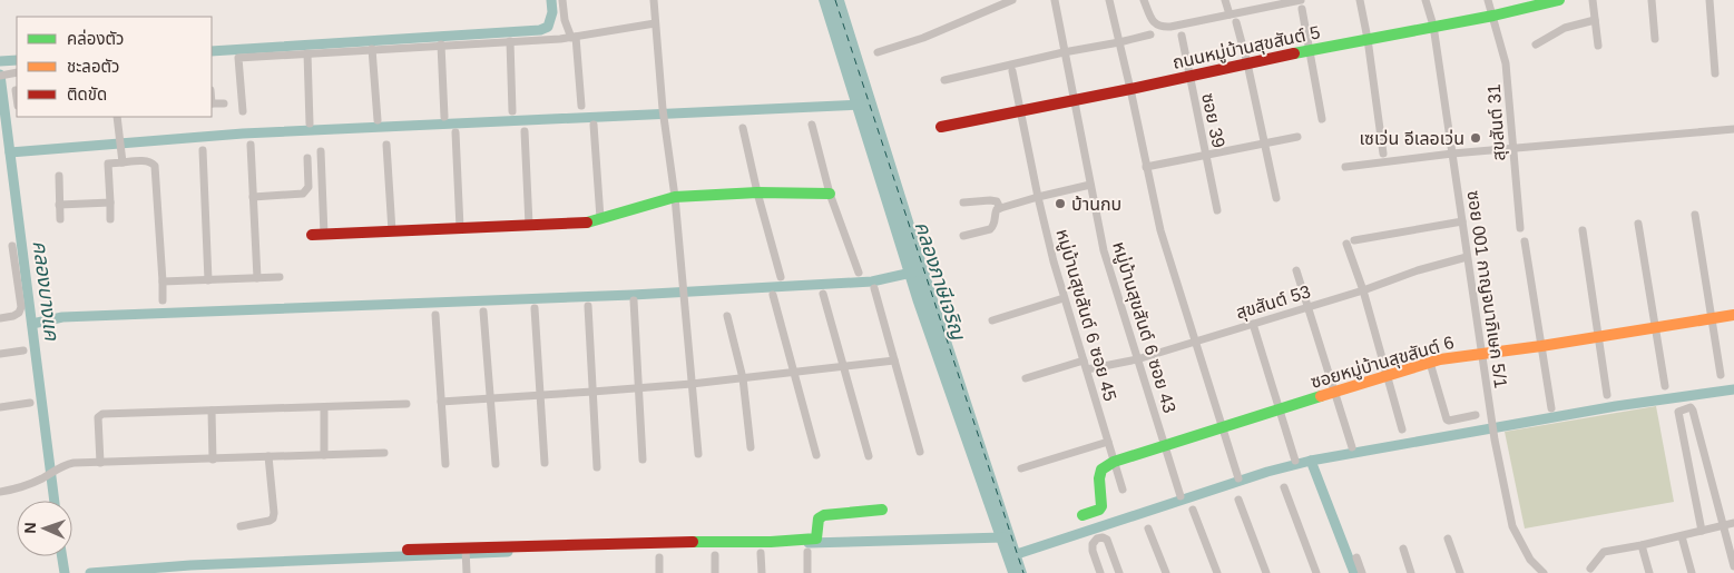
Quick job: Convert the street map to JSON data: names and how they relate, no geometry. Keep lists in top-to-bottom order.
{
  "streets": {
    "street": [
      "ถนนหมู่บ้านสุขสันต์ 5",
      "ซอย 39",
      "สุขสันต์ 31",
      "ซอย 001 กาญจนาภิเษก 5/1",
      "สุขสันต์ 53",
      "หมู่บ้านสุขสันต์ 6 ซอย 45",
      "หมู่บ้านสุขสันต์ 6 ซอย 43",
      "ซอยหมู่บ้านสุขสันต์ 6"
    ]
  },
  "crossings": [
    ["ถนนหมู่บ้านสุขสันต์ 5", "ซอย 39"],
    ["ถนนหมู่บ้านสุขสันต์ 5", "สุขสันต์ 31"],
    ["ถนนหมู่บ้านสุขสันต์ 5", "ซอย 001 กาญจนาภิเษก 5/1"],
    ["ถนนหมู่บ้านสุขสันต์ 5", "หมู่บ้านสุขสันต์ 6 ซอย 45"],
    ["ถนนหมู่บ้านสุขสันต์ 5", "หมู่บ้านสุขสันต์ 6 ซอย 43"],
    ["ซอย 001 กาญจนาภิเษก 5/1", "สุขสันต์ 53"],
    ["ซอย 001 กาญจนาภิเษก 5/1", "ซอยหมู่บ้านสุขสันต์ 6"],
    ["สุขสันต์ 53", "หมู่บ้านสุขสันต์ 6 ซอย 45"],
    ["สุขสันต์ 53", "หมู่บ้านสุขสันต์ 6 ซอย 43"],
    ["หมู่บ้านสุขสันต์ 6 ซอย 45", "ซอยหมู่บ้านสุขสันต์ 6"],
    ["หมู่บ้านสุขสันต์ 6 ซอย 43", "ซอยหมู่บ้านสุขสันต์ 6"]
  ],
  "water": ["คลองภาษีเจริญ", "คลองบางแค"],
  "places": ["เซเว่น อีเลอเว่น", "บ้านกบ"],
  "legend": ["คล่องตัว", "ชะลอตัว", "ติดขัด"],
  "north": "left"
}
